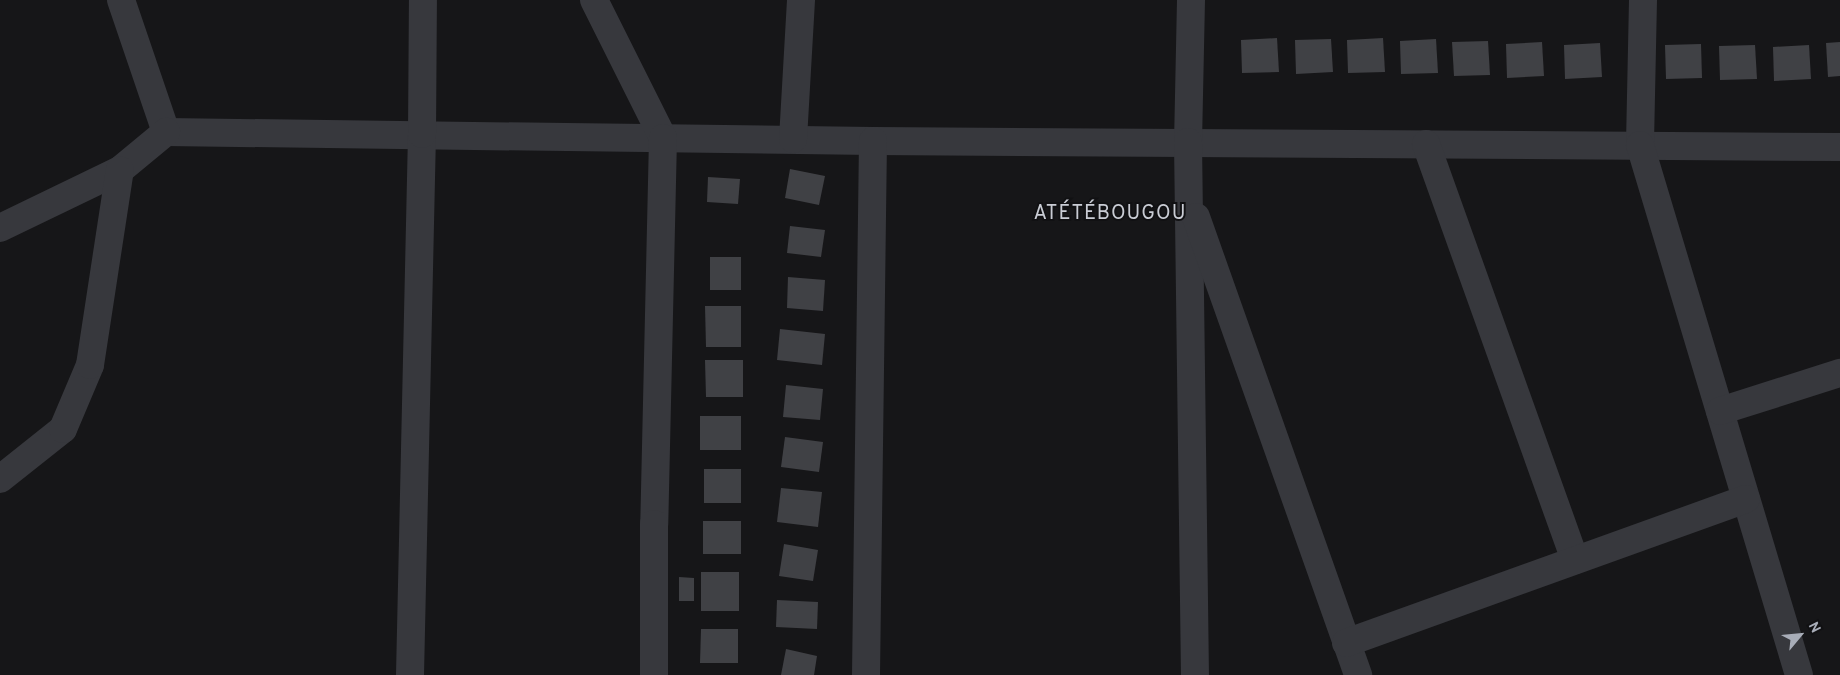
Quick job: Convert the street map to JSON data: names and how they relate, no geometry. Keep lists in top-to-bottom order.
{
  "districts": ["ATÉTÉBOUGOU"],
  "north": "top right"
}
